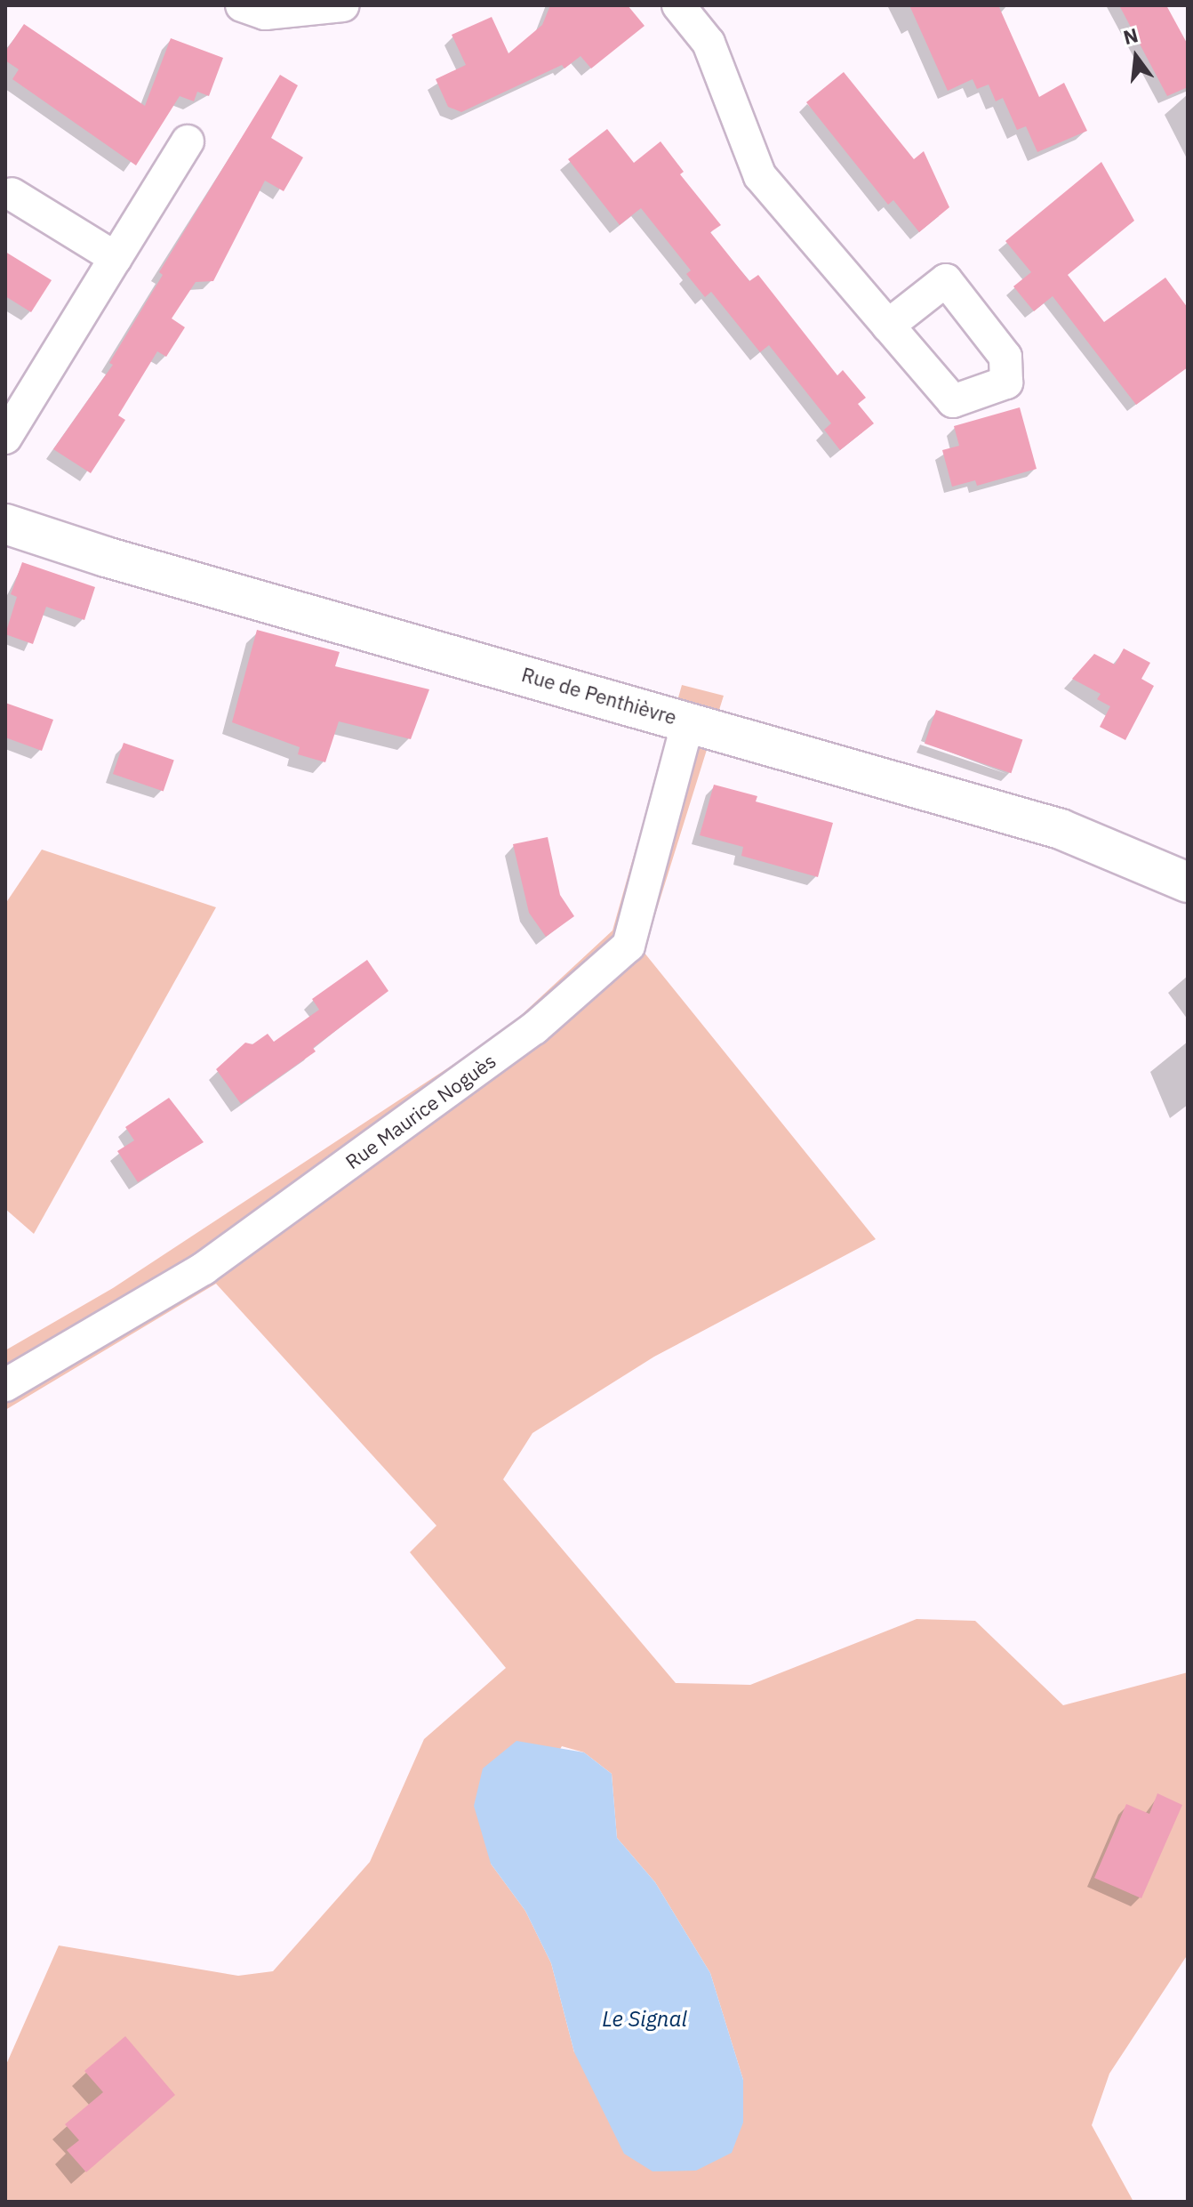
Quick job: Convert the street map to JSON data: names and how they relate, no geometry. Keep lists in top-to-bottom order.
{
  "streets": {
    "street": ["Rue de Penthièvre", "Rue Maurice Noguès"]
  },
  "crossings": [
    ["Rue de Penthièvre", "Rue Maurice Noguès"]
  ],
  "water": ["Le Signal"],
  "north": "top"
}
